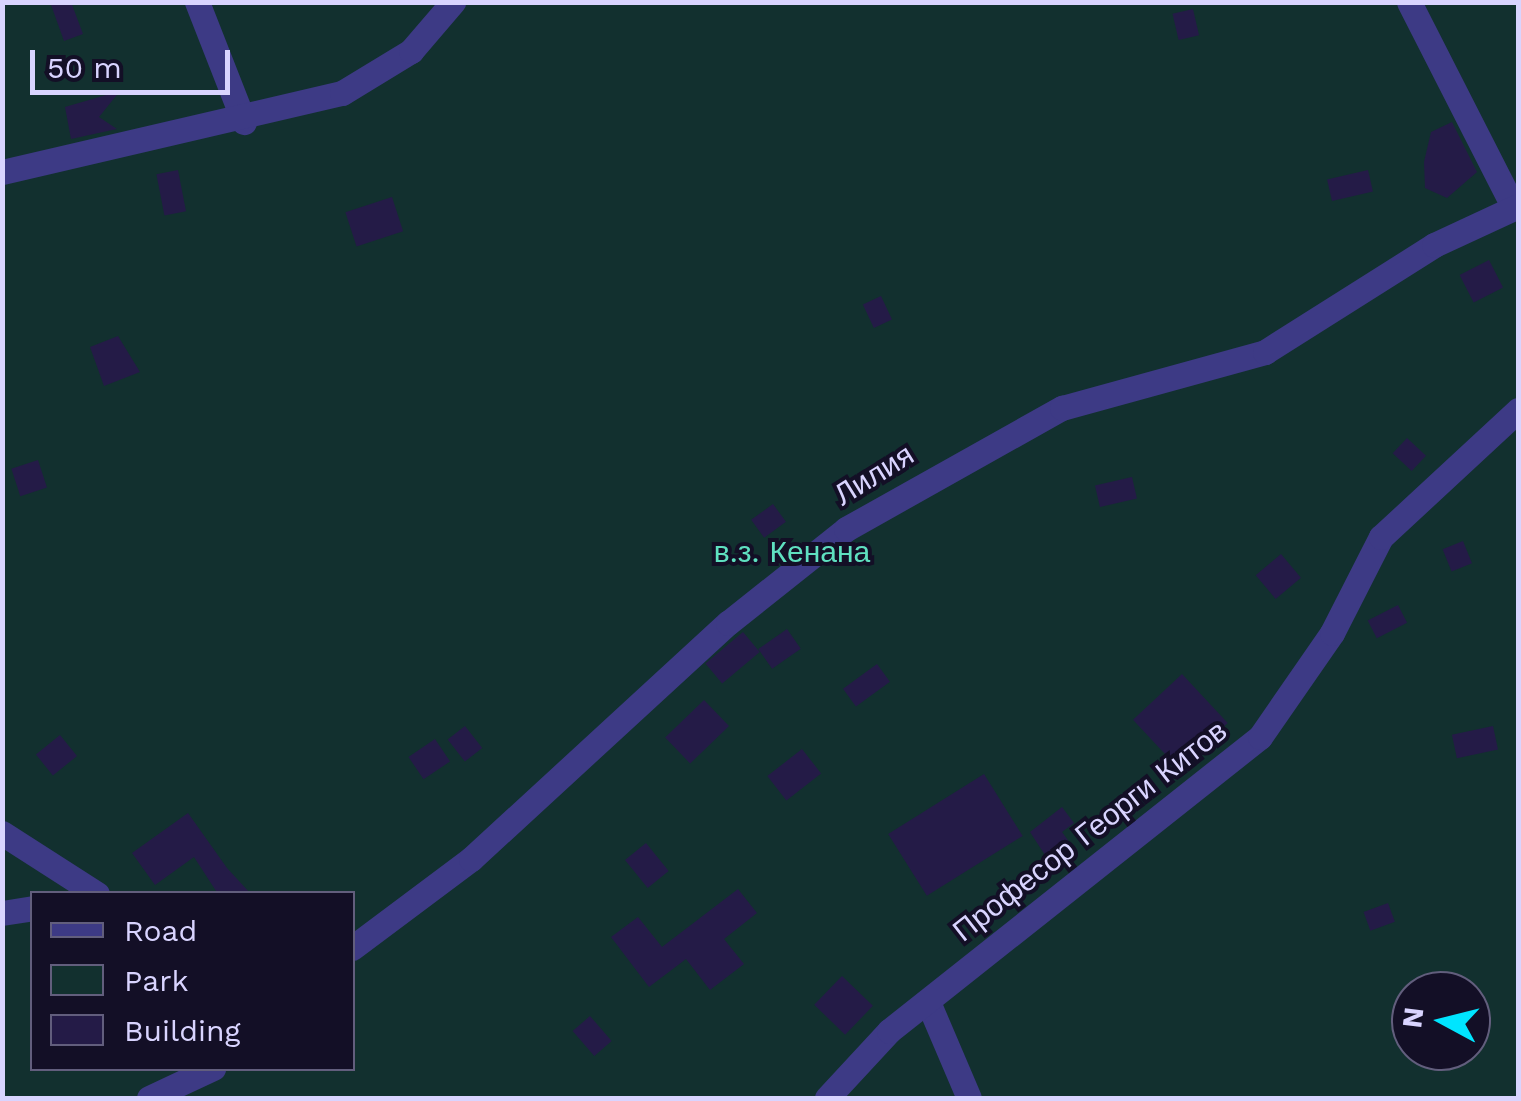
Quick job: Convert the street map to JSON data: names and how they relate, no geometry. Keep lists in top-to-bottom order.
{
  "streets": {
    "street": ["Лилия", "Професор Георги Китов"]
  },
  "parks": ["в.з. Кенана"],
  "legend": ["Road", "Park", "Building"],
  "scale_bar": "50 m",
  "north": "left"
}
